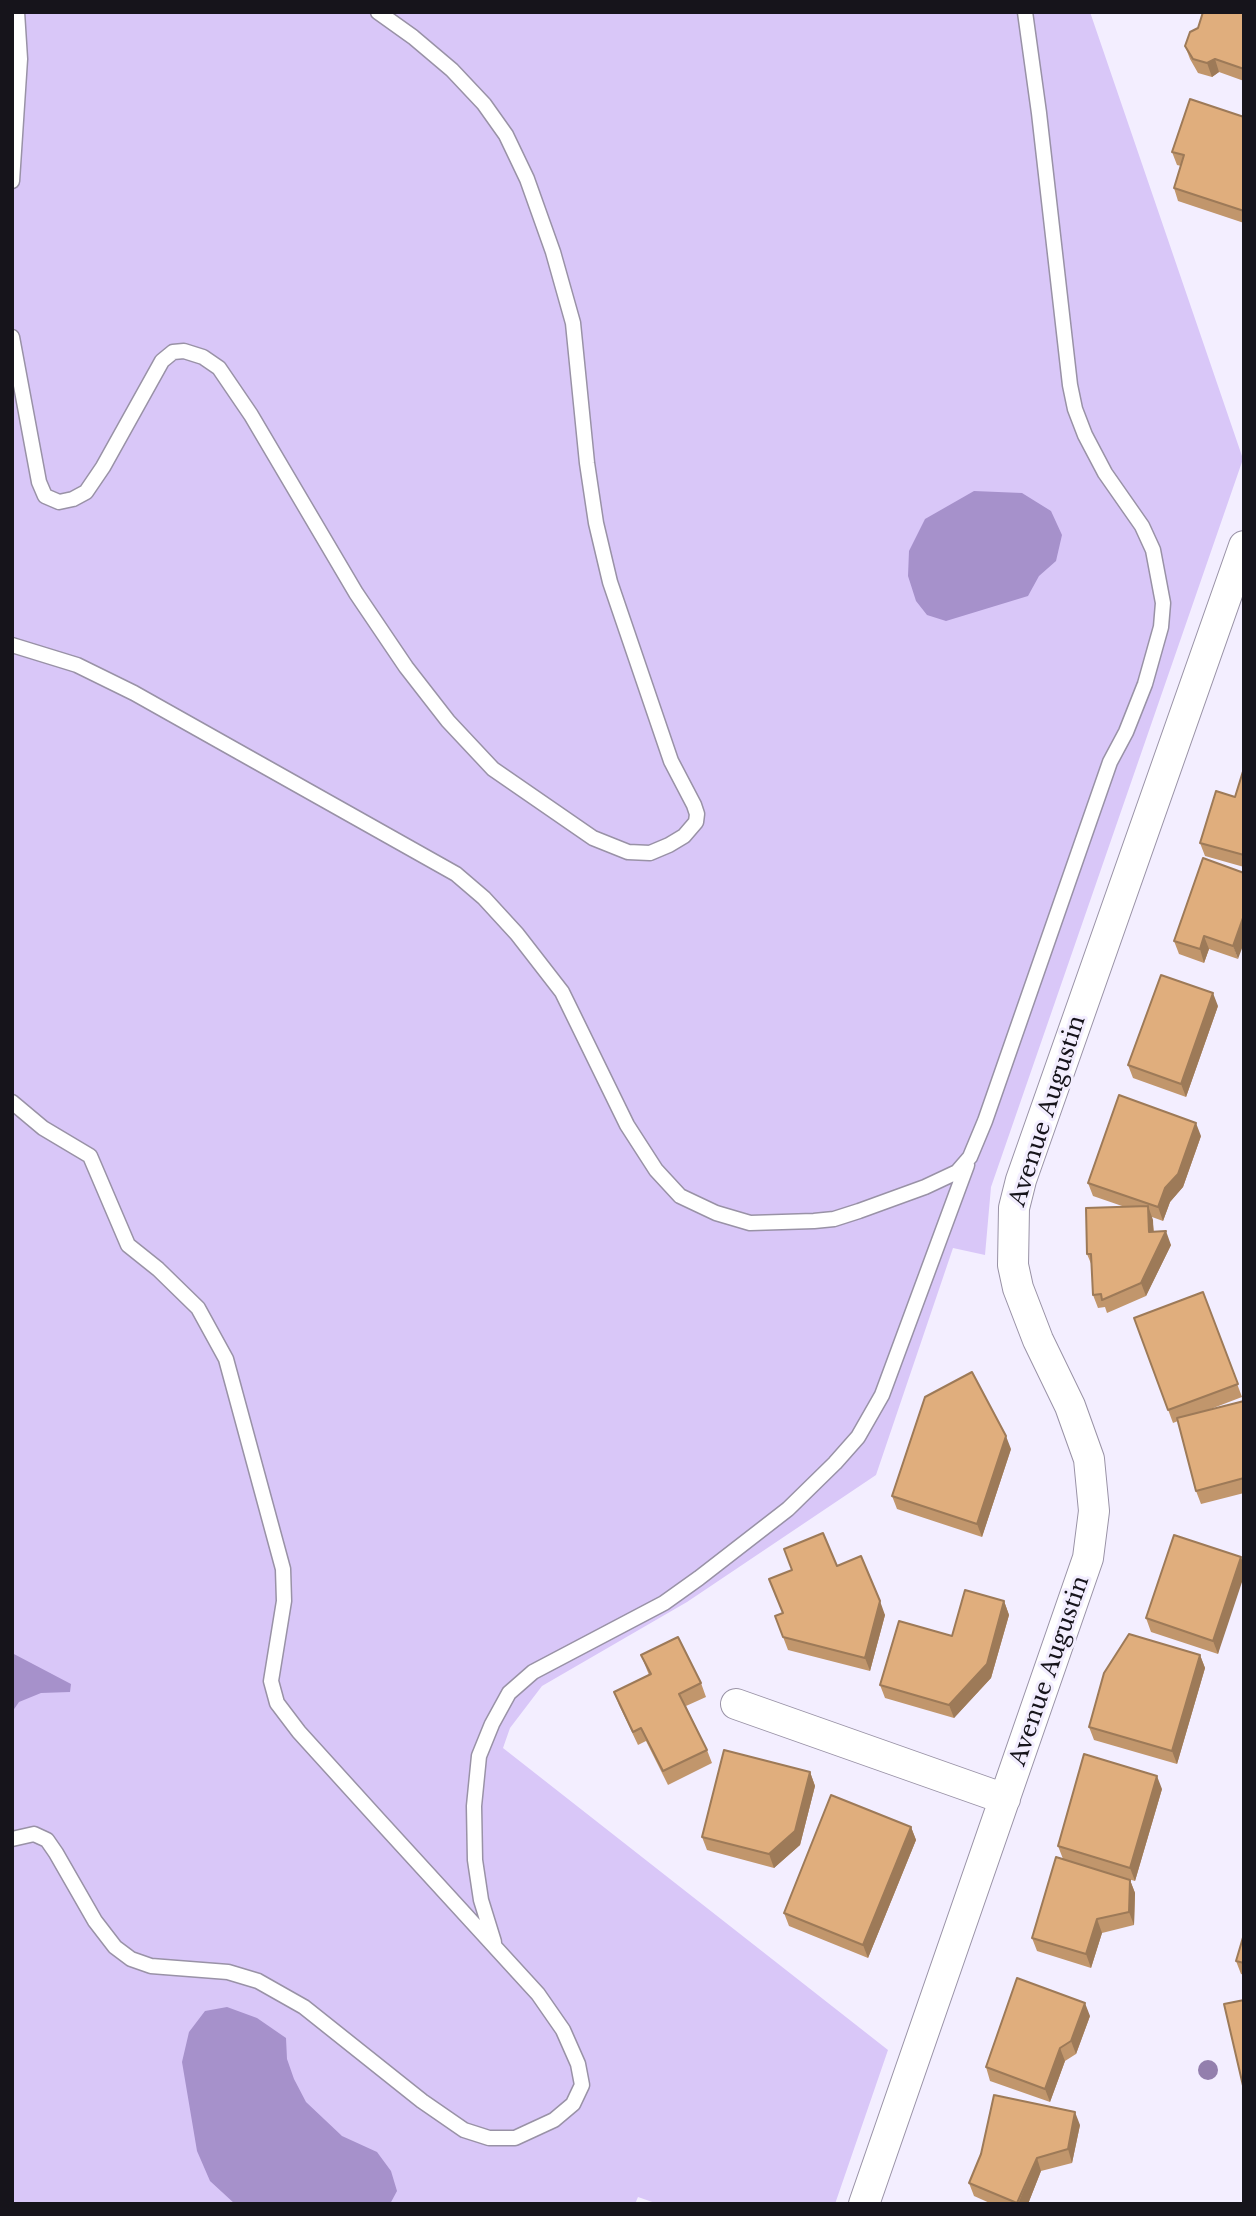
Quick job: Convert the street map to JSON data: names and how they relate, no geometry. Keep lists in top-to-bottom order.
{
  "streets": {
    "street": ["Avenue Augustin"]
  }
}
